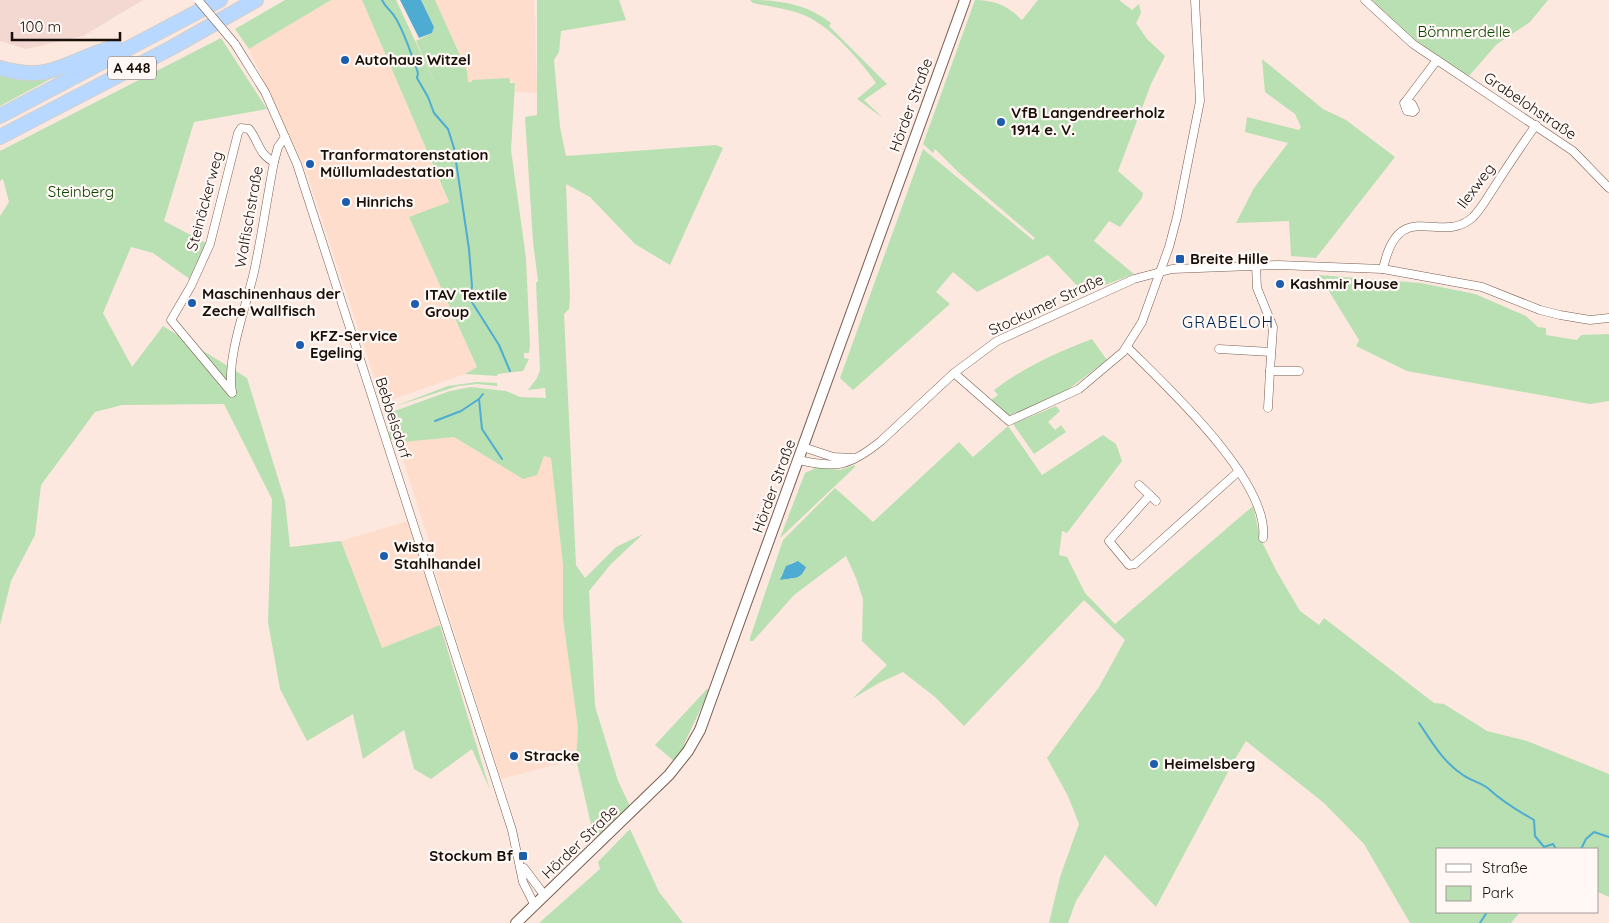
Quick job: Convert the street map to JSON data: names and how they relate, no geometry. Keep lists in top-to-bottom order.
{
  "streets": {
    "highway": ["A 448"],
    "main road": ["Hörder Straße"],
    "street": [
      "Grabelohstraße",
      "Ilexweg",
      "Steinäckerweg",
      "Walfischstraße",
      "Stockumer Straße",
      "Bebbelsdorf"
    ]
  },
  "crossings": [
    ["Hörder Straße", "Stockumer Straße"],
    ["Hörder Straße", "Bebbelsdorf"],
    ["Grabelohstraße", "Ilexweg"],
    ["Ilexweg", "Stockumer Straße"],
    ["Steinäckerweg", "Walfischstraße"],
    ["Walfischstraße", "Bebbelsdorf"]
  ],
  "districts": ["GRABELOH"],
  "parks": ["Bömmerdelle", "Steinberg"],
  "places": {
    "other": [
      "Autohaus Witzel",
      "VfB Langendreerholz 1914 e. V.",
      "Tranformatorenstation Müllumladestation",
      "Hinrichs",
      "Kashmir House",
      "Maschinenhaus der Zeche Wallfisch",
      "ITAV Textile Group",
      "KFZ-Service Egeling",
      "Wista Stahlhandel",
      "Stracke",
      "Heimelsberg"
    ],
    "transit": ["Breite Hille", "Stockum Bf"]
  },
  "legend": ["Straße", "Park"],
  "scale_bar": "100 m"
}
